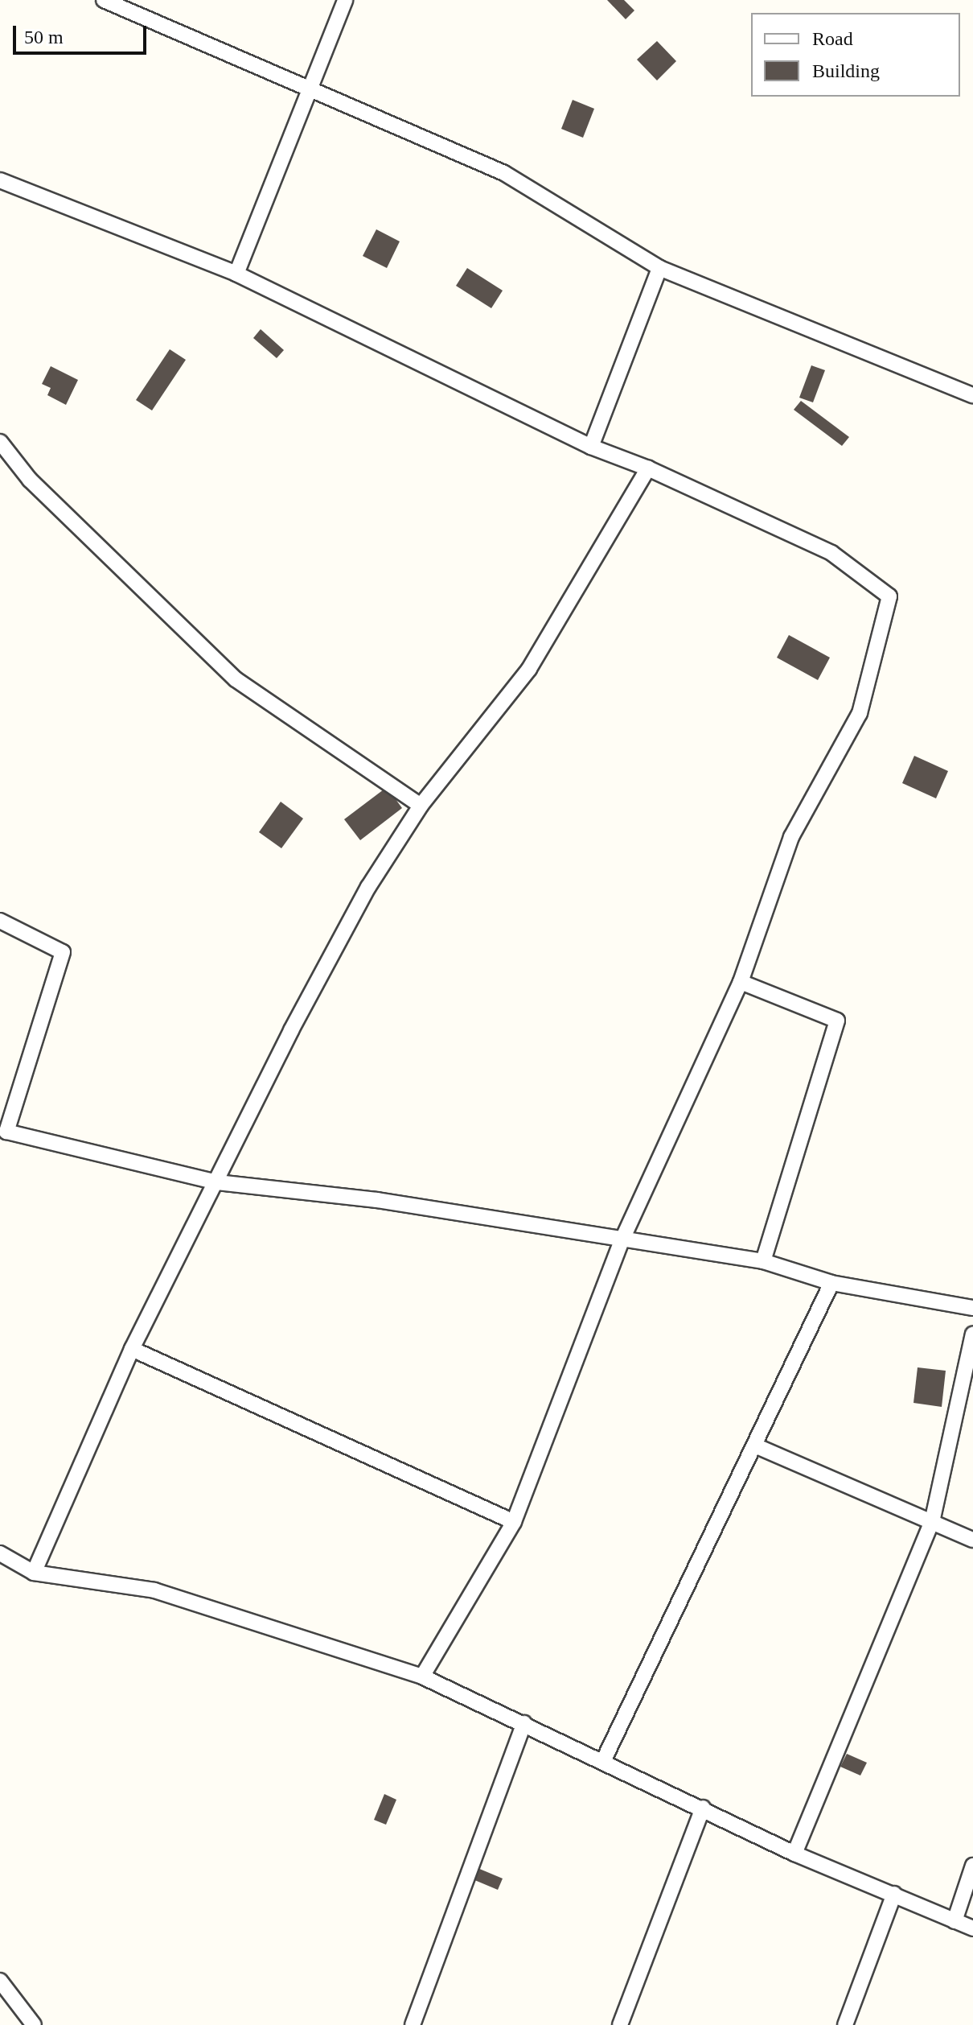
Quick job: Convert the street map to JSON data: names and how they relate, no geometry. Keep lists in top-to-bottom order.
{
  "legend": ["Road", "Building"],
  "scale_bar": "50 m"
}
